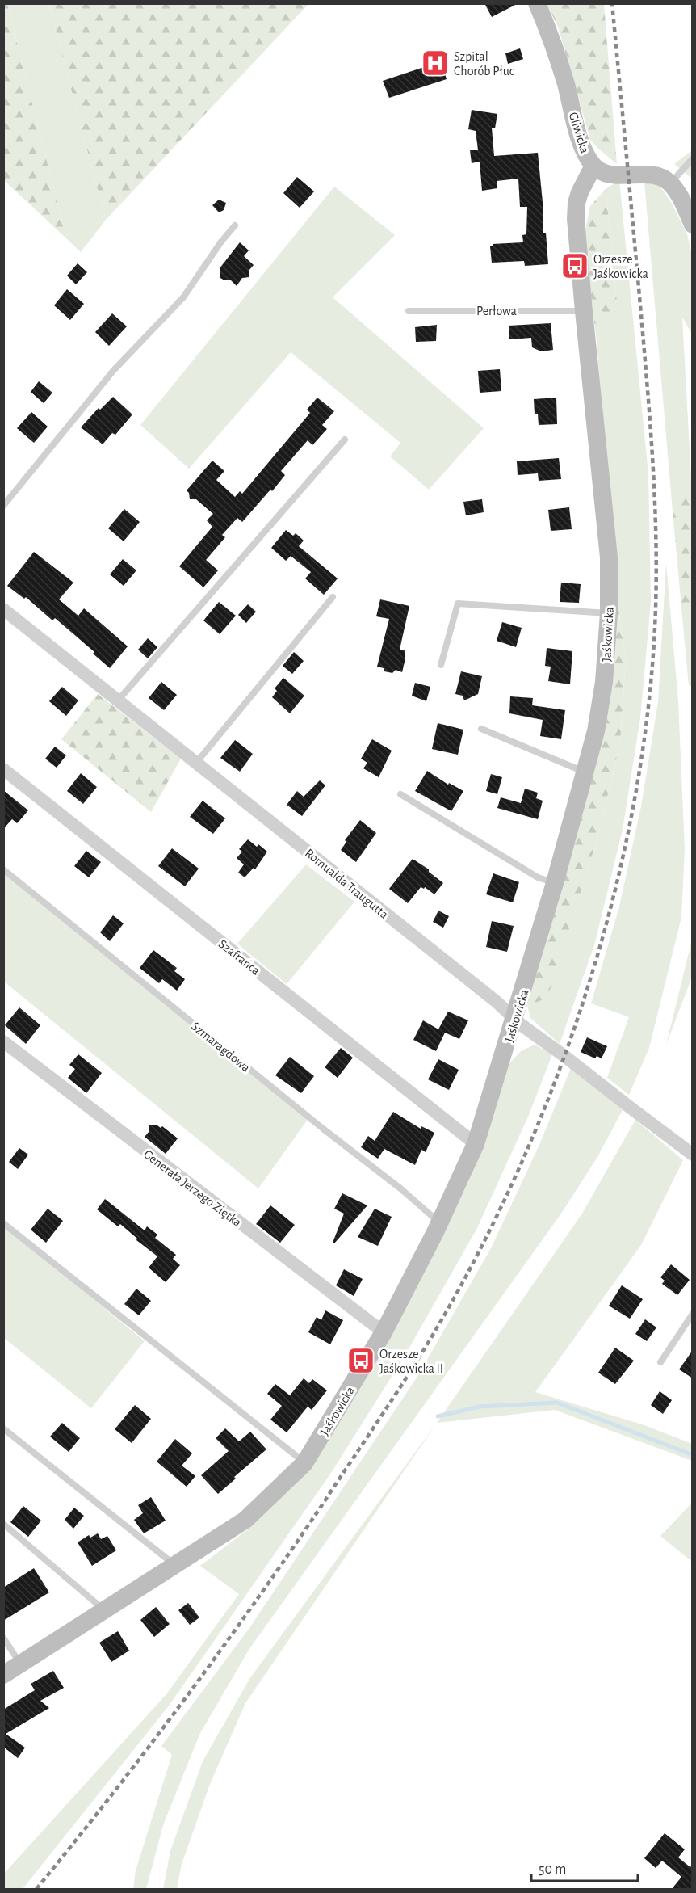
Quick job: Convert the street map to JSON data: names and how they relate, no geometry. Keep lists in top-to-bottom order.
{
  "streets": {
    "street": [
      "Gliwicka",
      "Jaśkowicka",
      "Romualda Traugutta",
      "Szafrańca",
      "Generała Jerzego Ziętka"
    ],
    "lane": ["Perłowa", "Szmaragdowa"]
  },
  "crossings": [
    ["Gliwicka", "Jaśkowicka"],
    ["Perłowa", "Jaśkowicka"],
    ["Jaśkowicka", "Romualda Traugutta"],
    ["Jaśkowicka", "Szafrańca"],
    ["Jaśkowicka", "Szmaragdowa"],
    ["Jaśkowicka", "Generała Jerzego Ziętka"]
  ],
  "places": {
    "hospital": ["Szpital Chorób Płuc"],
    "bus stop": ["Orzesze Jaśkowicka", "Orzesze Jaśkowicka II"]
  },
  "scale_bar": "50 m"
}
